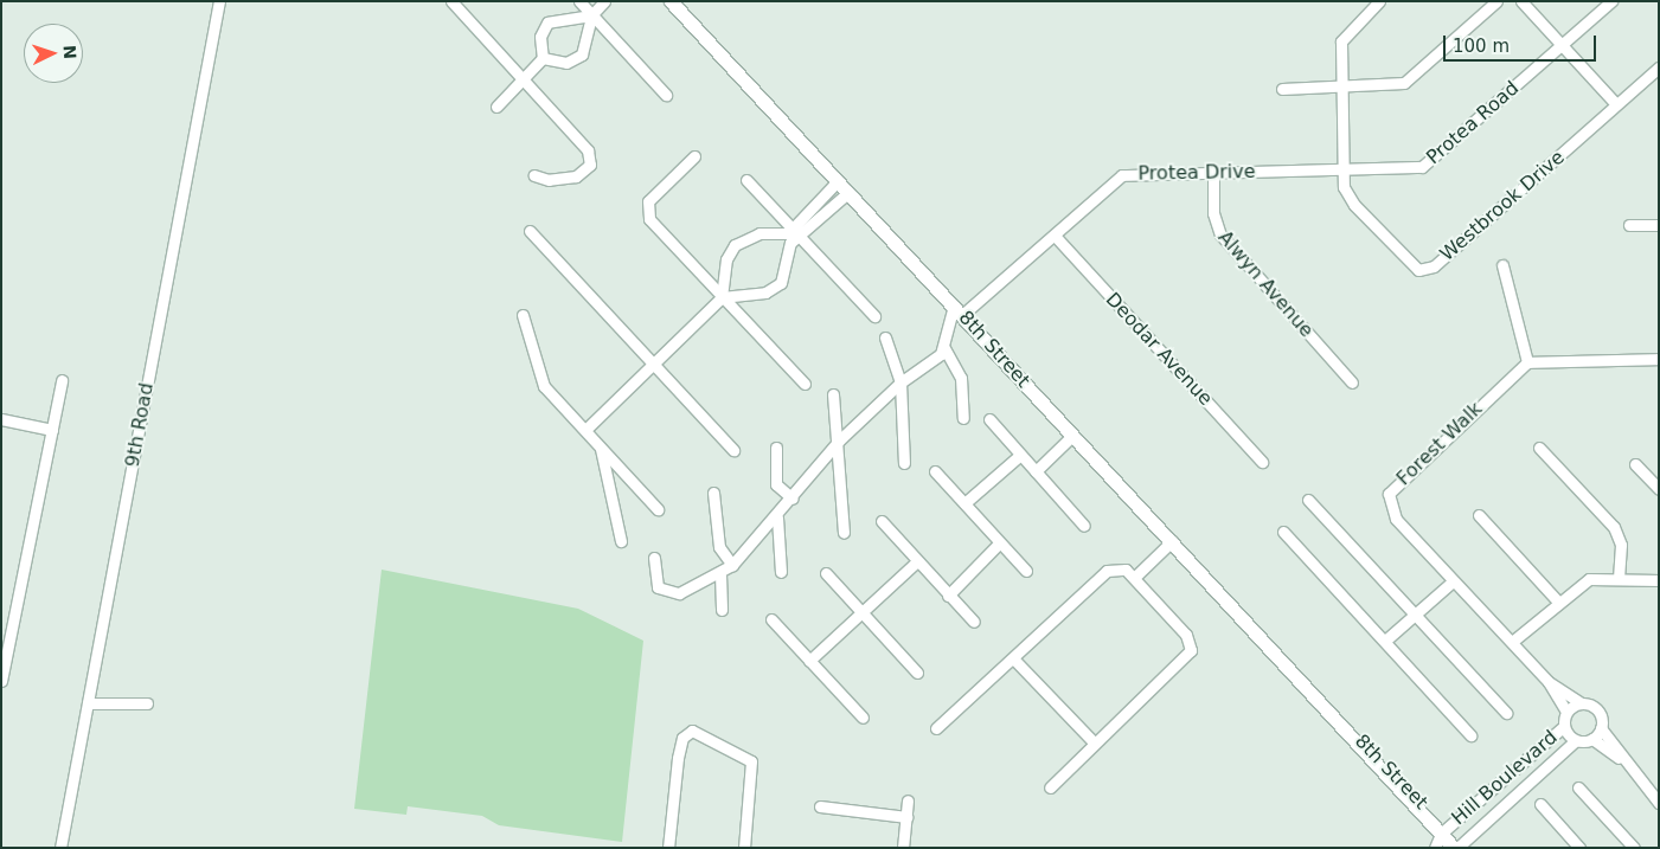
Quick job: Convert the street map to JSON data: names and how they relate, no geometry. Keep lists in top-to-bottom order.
{
  "streets": {
    "street": [
      "Protea Road",
      "Protea Drive",
      "Westbrook Drive",
      "Alwyn Avenue",
      "8th Street",
      "Deodar Avenue",
      "9th Road",
      "Forest Walk",
      "Hill Boulevard"
    ]
  },
  "crossings": [
    ["Protea Road", "Protea Drive"],
    ["Protea Road", "Westbrook Drive"],
    ["Protea Drive", "Westbrook Drive"],
    ["Protea Drive", "Alwyn Avenue"],
    ["Protea Drive", "8th Street"],
    ["Protea Drive", "Deodar Avenue"],
    ["8th Street", "Hill Boulevard"],
    ["Forest Walk", "Hill Boulevard"]
  ],
  "scale_bar": "100 m",
  "north": "right"
}
